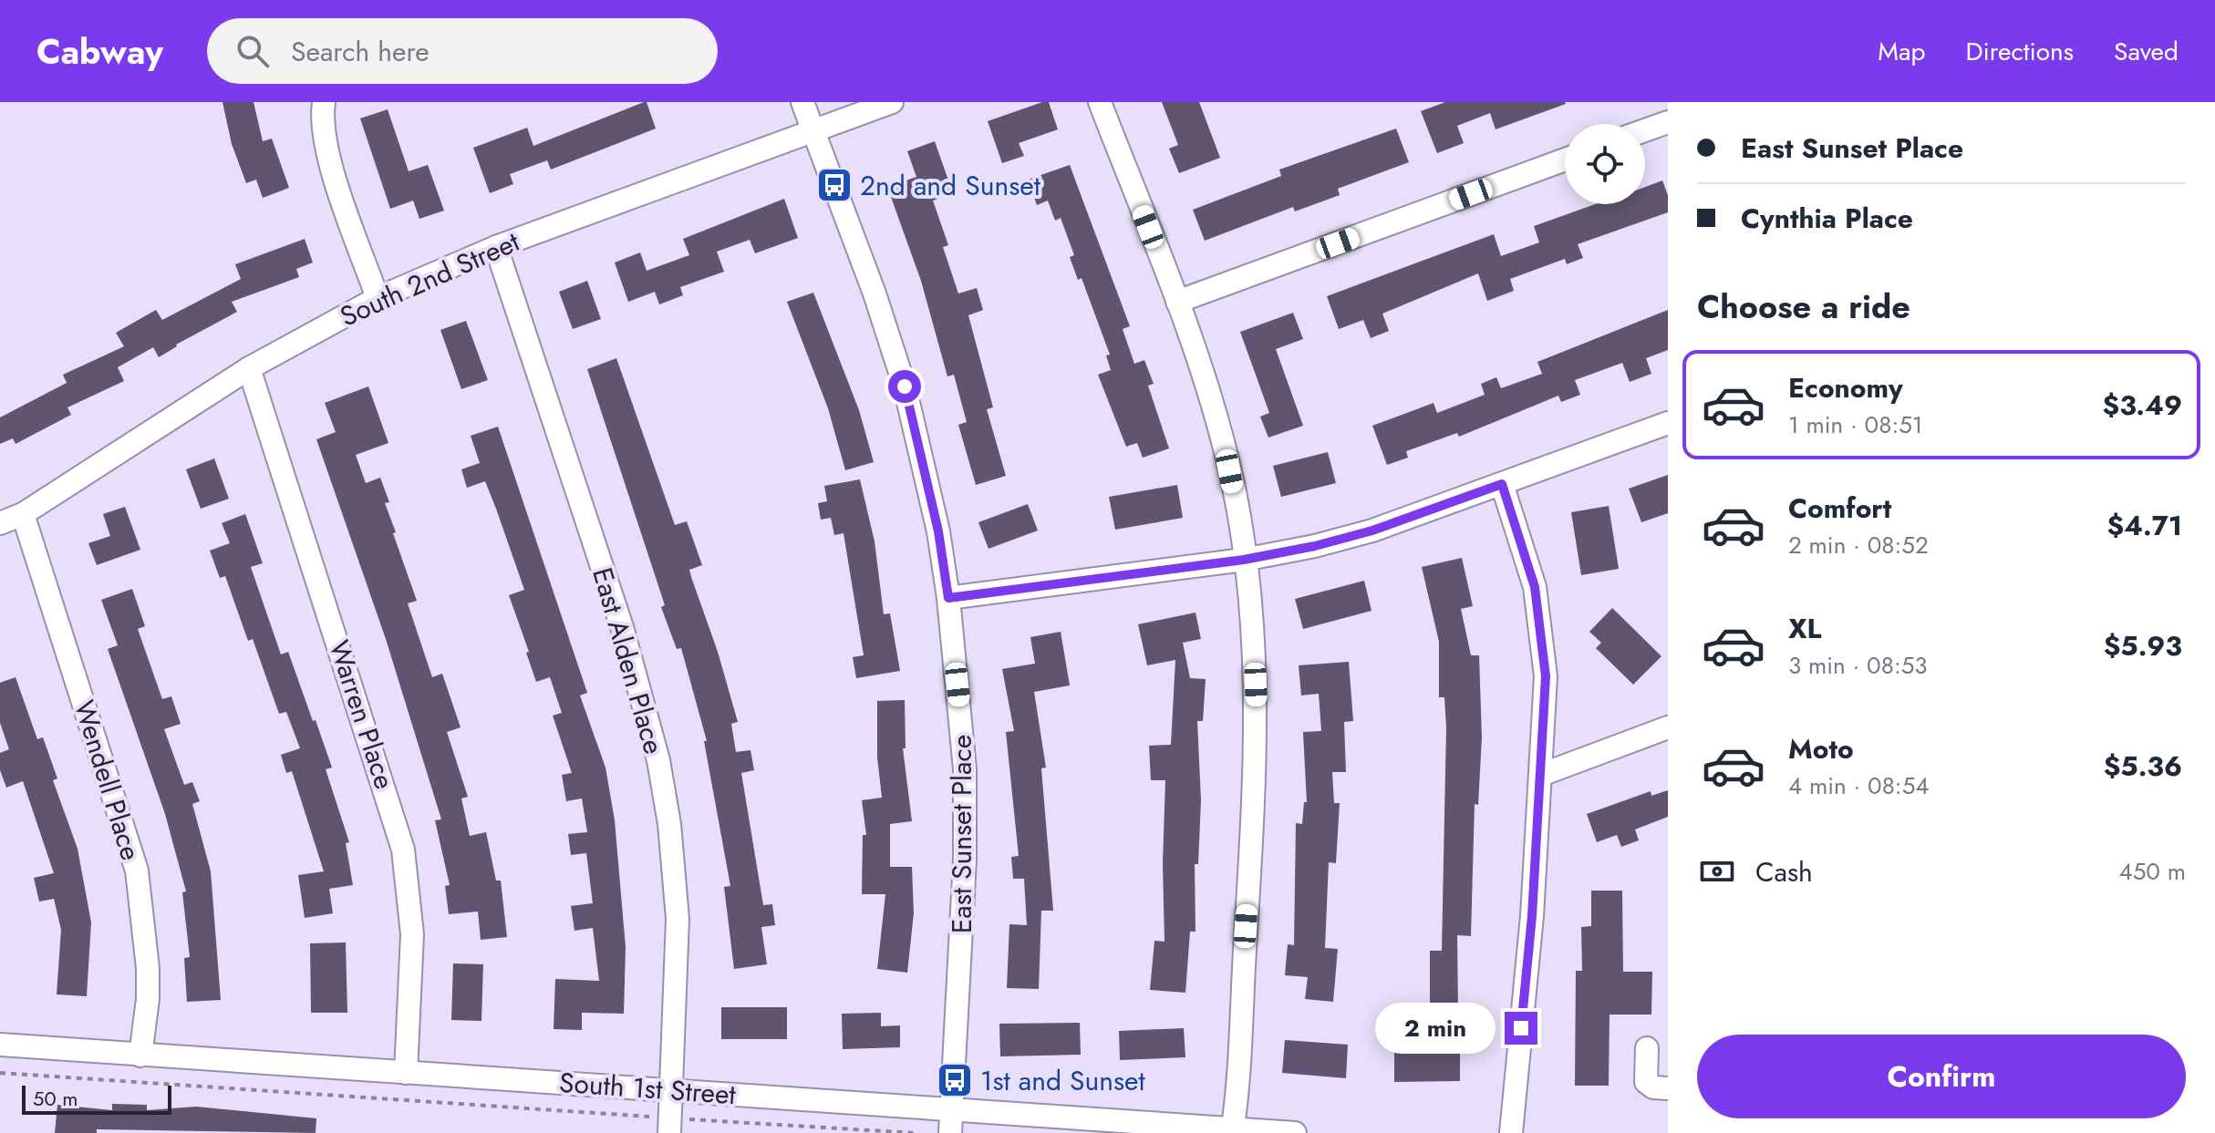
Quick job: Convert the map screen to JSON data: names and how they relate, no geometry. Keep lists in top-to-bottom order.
{
  "streets": {
    "street": [
      "South 2nd Street",
      "East Alden Place",
      "Warren Place",
      "Wendell Place",
      "East Sunset Place",
      "South 1st Street"
    ]
  },
  "crossings": [
    ["South 2nd Street", "East Alden Place"],
    ["South 2nd Street", "Warren Place"],
    ["South 2nd Street", "Wendell Place"],
    ["South 2nd Street", "East Sunset Place"],
    ["East Alden Place", "South 1st Street"],
    ["Warren Place", "South 1st Street"],
    ["Wendell Place", "South 1st Street"],
    ["East Sunset Place", "South 1st Street"]
  ],
  "places": {
    "bus stop": ["2nd and Sunset", "1st and Sunset"]
  },
  "scale_bar": "50 m",
  "page": {
    "header": "Cabway",
    "search": "Search here",
    "nav": ["Map", "Directions", "Saved"],
    "banner": ["East Sunset Place", "Cynthia Place"],
    "heading": "Choose a ride",
    "list": [
      {
        "name": "Economy",
        "note": "1 min · 08:51",
        "value": "$3.49"
      },
      {
        "name": "Comfort",
        "note": "2 min · 08:52",
        "value": "$4.71"
      },
      {
        "name": "XL",
        "note": "3 min · 08:53",
        "value": "$5.93"
      },
      {
        "name": "Moto",
        "note": "4 min · 08:54",
        "value": "$5.36"
      }
    ],
    "pay": ["Cash", "450 m"],
    "bubble": "2 min",
    "buttons": "Confirm",
    "scale": "50 m"
  }
}
